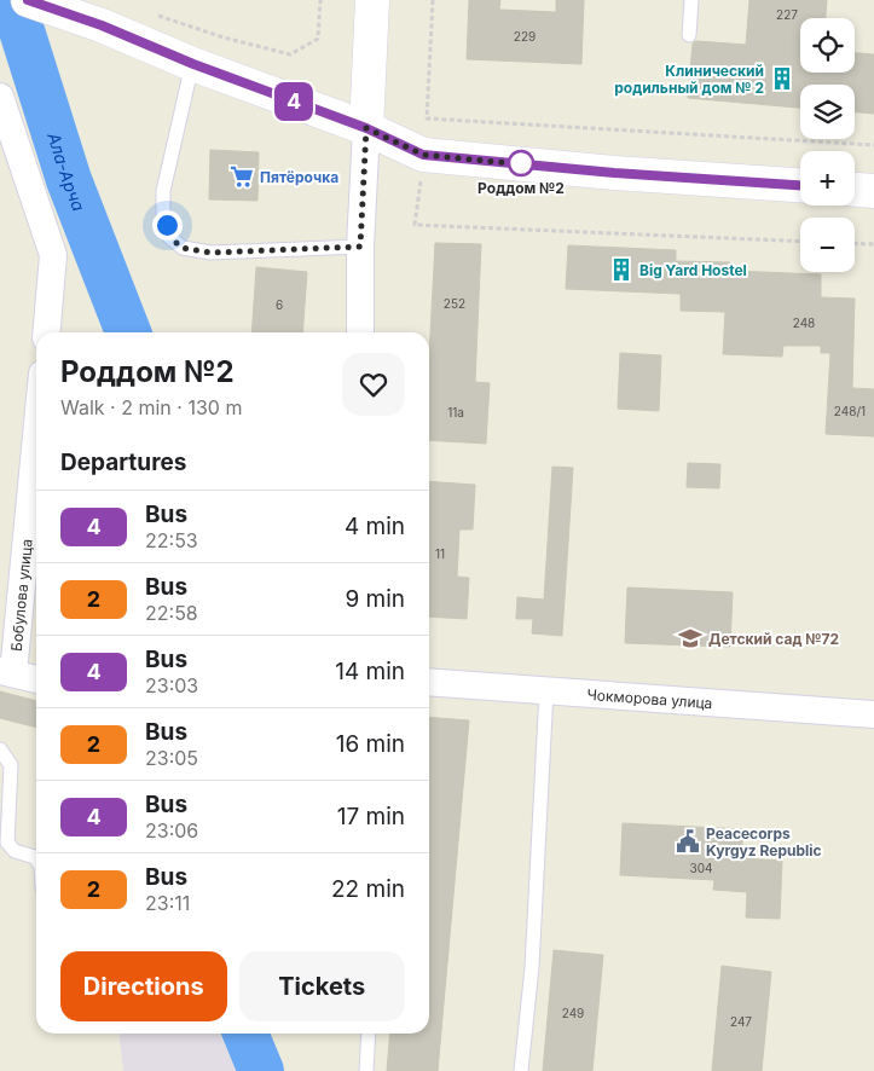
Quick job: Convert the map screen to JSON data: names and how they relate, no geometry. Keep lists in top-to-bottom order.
{
  "streets": {
    "street": ["Бобулова улица", "Чокморова улица"]
  },
  "water": ["Ала-Арча"],
  "places": {
    "building": ["Клинический родильный дом № 2", "Big Yard Hostel"],
    "other": ["Роддом №2"],
    "supermarket": ["Пятёрочка"],
    "school or university": ["Детский сад №72"],
    "public building": ["Peacecorps Kyrgyz Republic"]
  },
  "lines": ["bus line 4"],
  "house_numbers": [
    "227",
    "229",
    "252",
    "6",
    "248",
    "248/1",
    "11a",
    "11",
    "304",
    "249",
    "247"
  ],
  "page": {
    "on_map": "4",
    "map_buttons": ["+", "−"],
    "heading": [
      ["Роддом №2", "Walk · 2 min · 130 m"],
      "Departures"
    ],
    "list": [
      {
        "mark": "4",
        "name": "Bus",
        "note": "22:53",
        "value": "4 min"
      },
      {
        "mark": "2",
        "name": "Bus",
        "note": "22:58",
        "value": "9 min"
      },
      {
        "mark": "4",
        "name": "Bus",
        "note": "23:03",
        "value": "14 min"
      },
      {
        "mark": "2",
        "name": "Bus",
        "note": "23:05",
        "value": "16 min"
      },
      {
        "mark": "4",
        "name": "Bus",
        "note": "23:06",
        "value": "17 min"
      },
      {
        "mark": "2",
        "name": "Bus",
        "note": "23:11",
        "value": "22 min"
      }
    ],
    "buttons": ["Directions", "Tickets"]
  }
}
